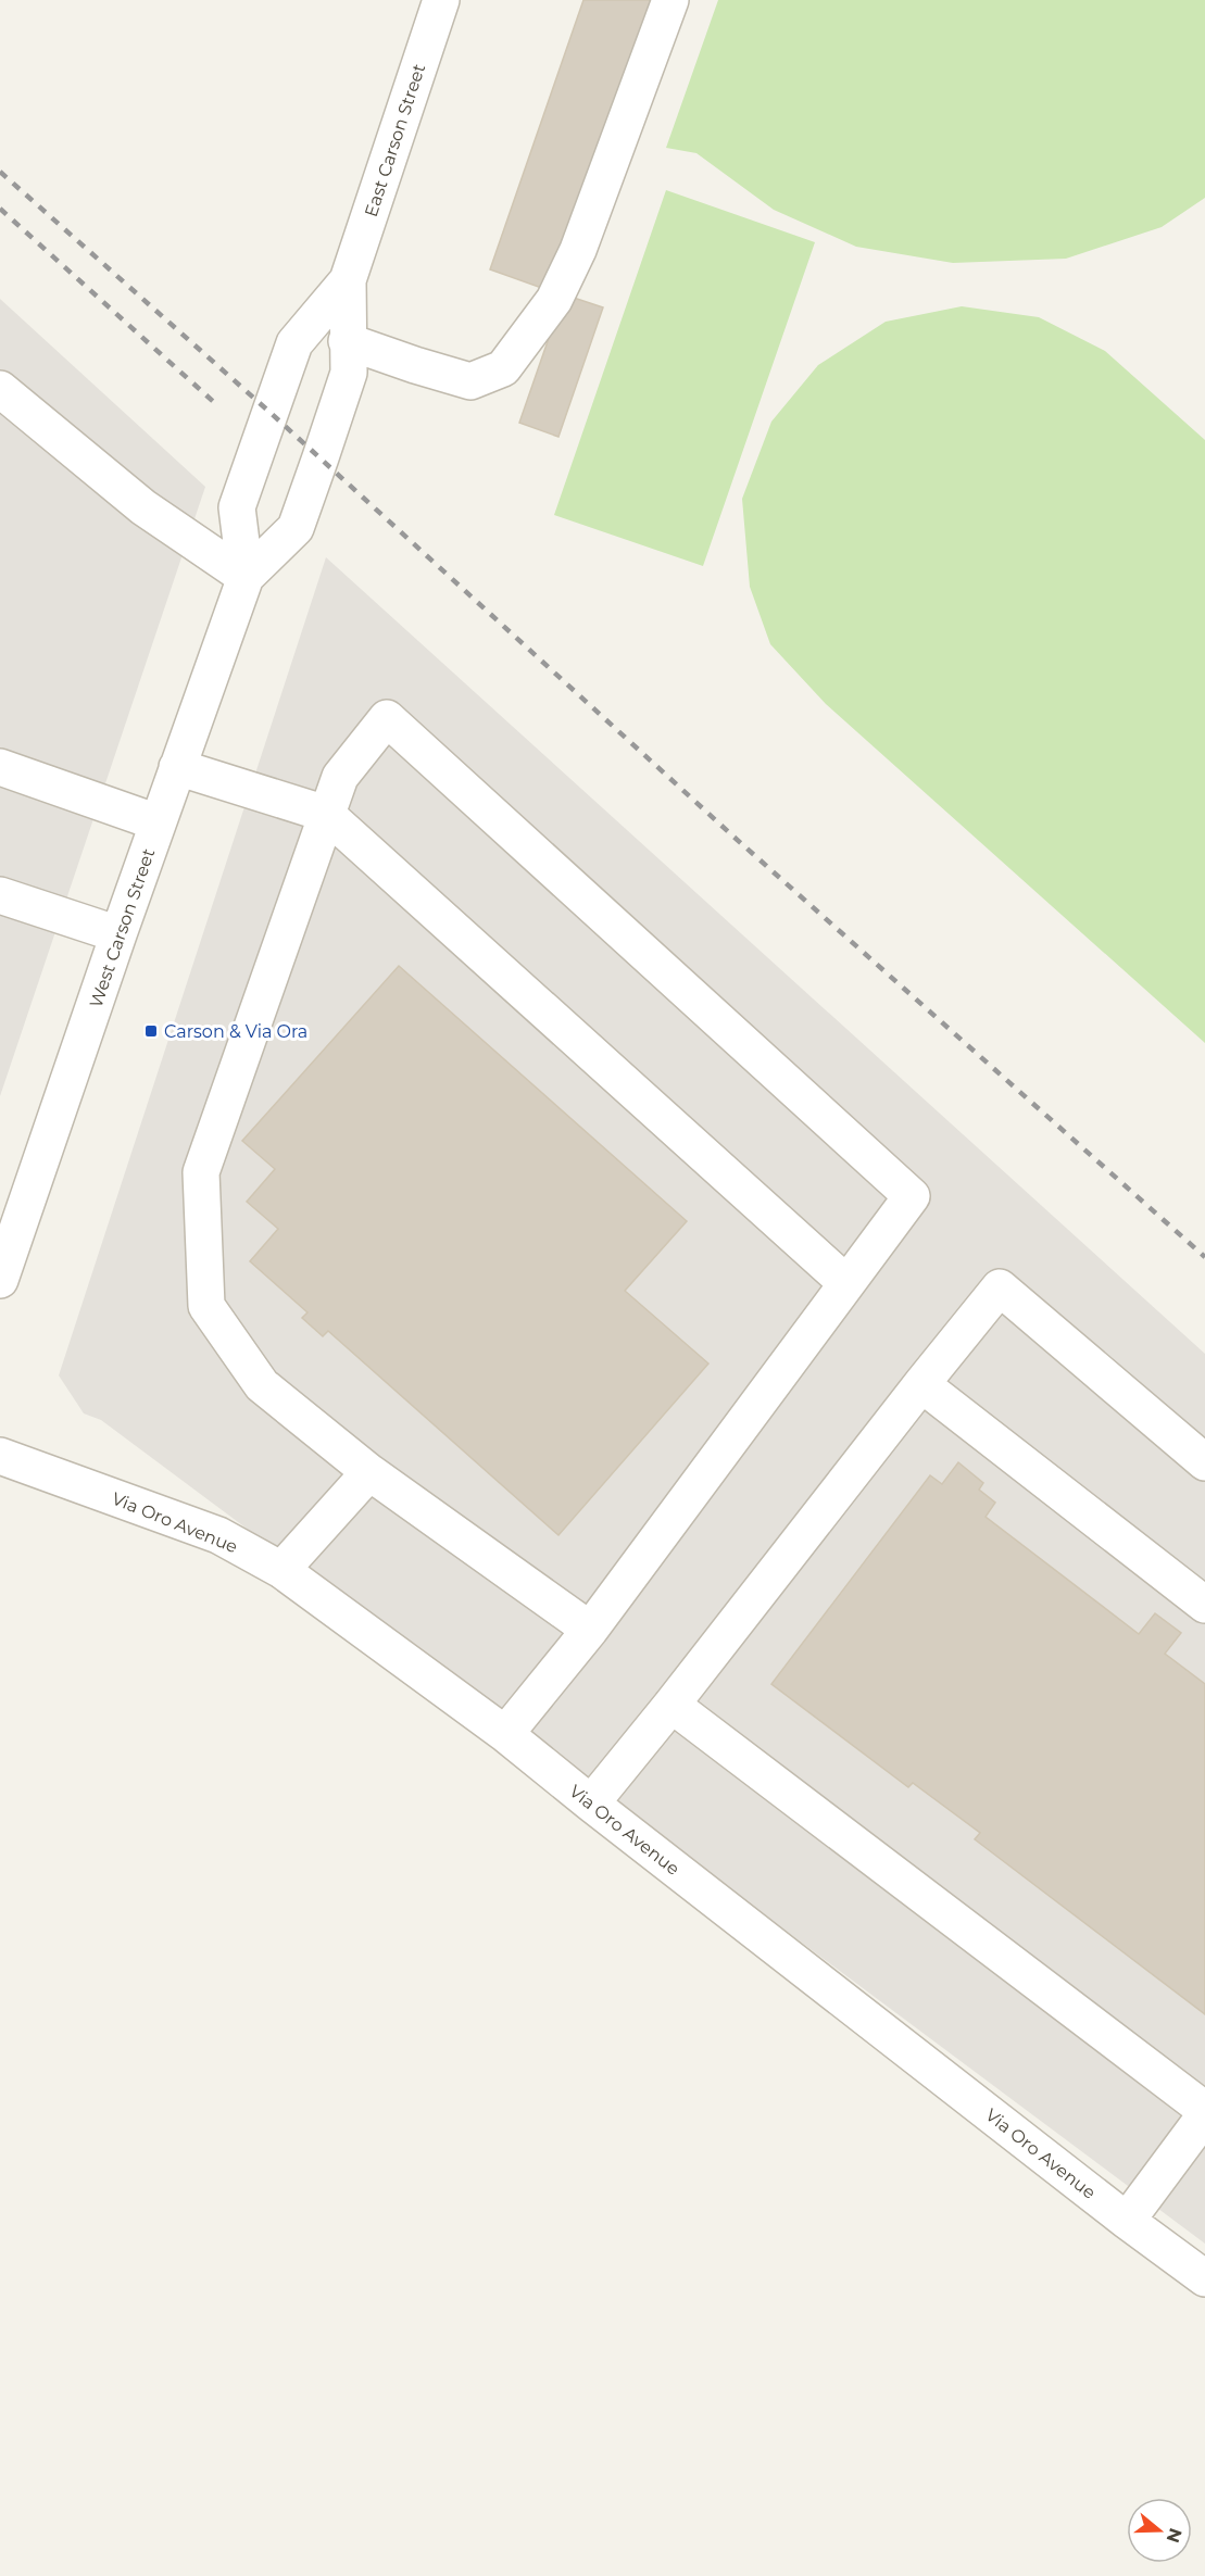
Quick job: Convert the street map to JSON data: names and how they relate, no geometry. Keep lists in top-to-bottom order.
{
  "streets": {
    "street": ["East Carson Street", "West Carson Street", "Via Oro Avenue"]
  },
  "crossings": [
    ["East Carson Street", "West Carson Street"]
  ],
  "places": {
    "transit": ["Carson & Via Ora"]
  },
  "north": "right"
}
